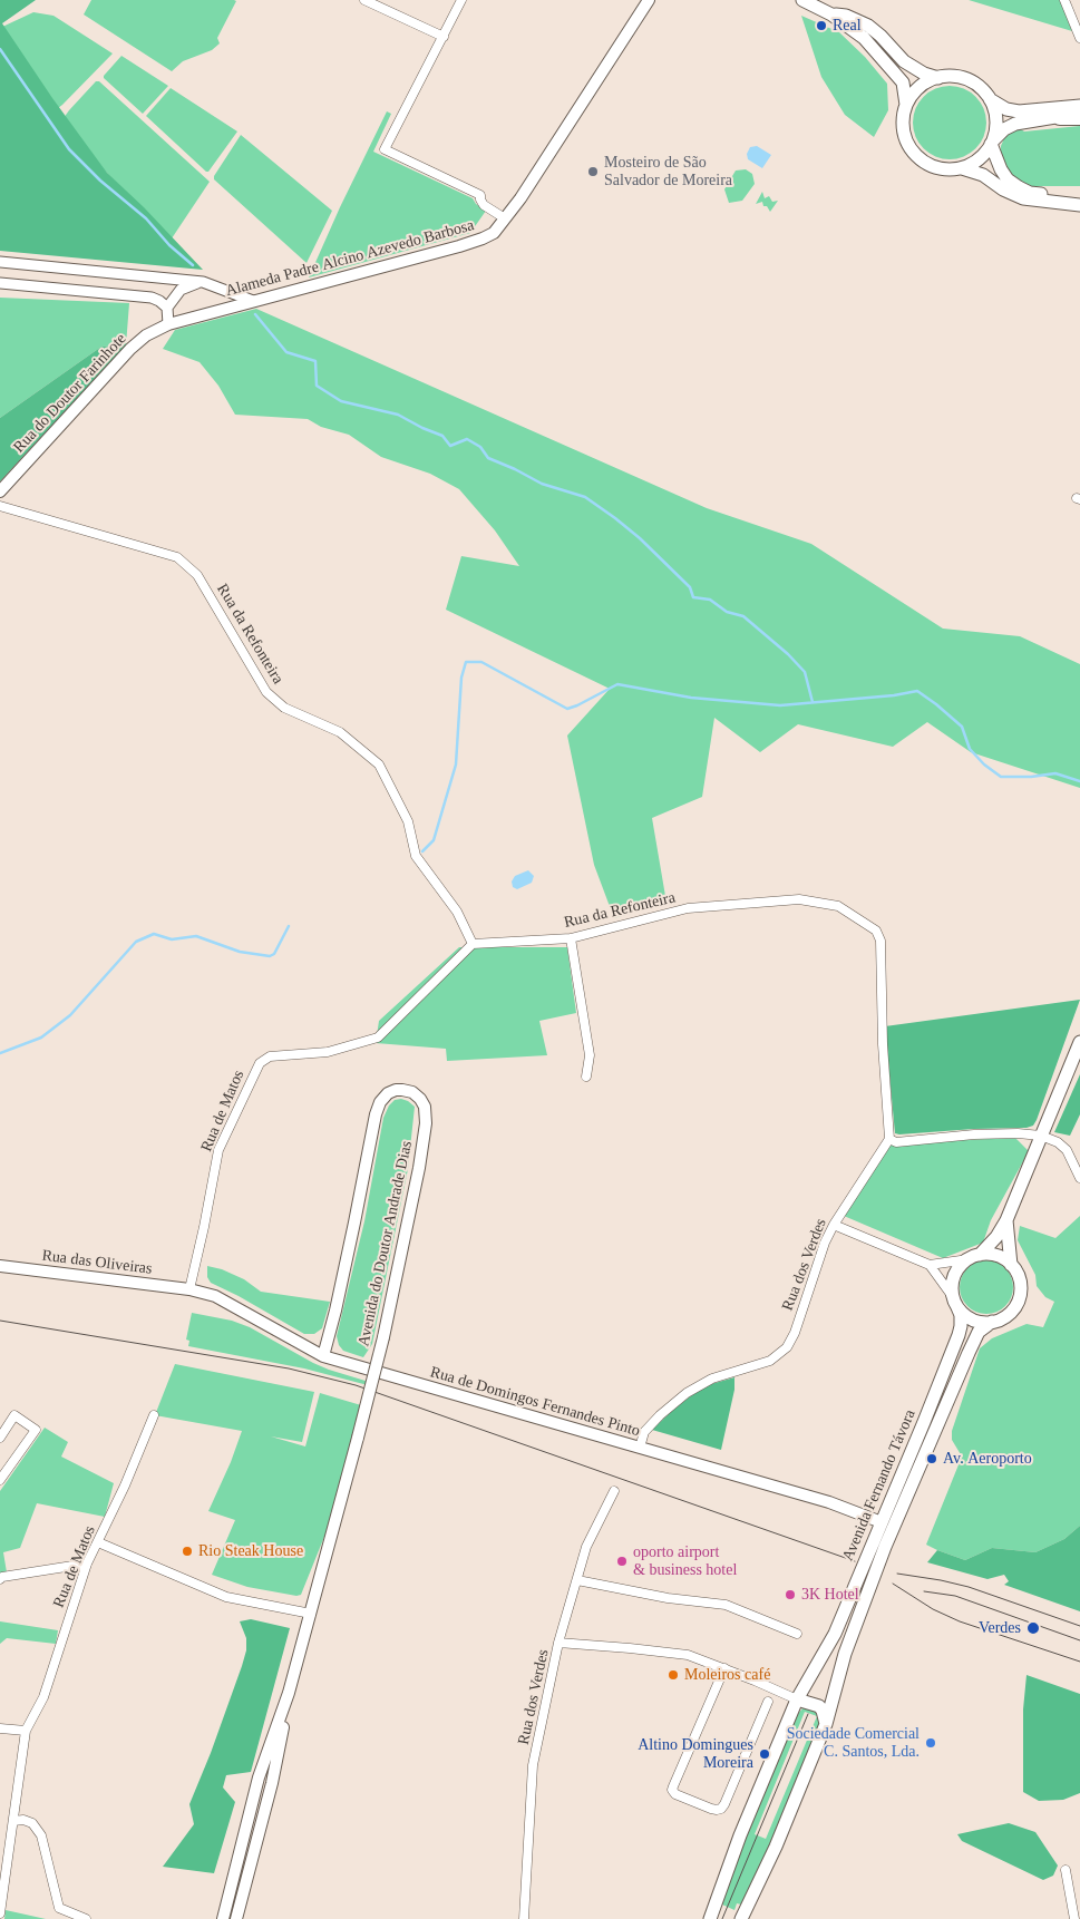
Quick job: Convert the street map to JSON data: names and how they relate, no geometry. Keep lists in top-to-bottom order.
{
  "streets": {
    "main road": [
      "Alameda Padre Alcino Azevedo Barbosa",
      "Rua do Doutor Farinhote",
      "Avenida do Doutor Andrade Dias",
      "Rua das Oliveiras",
      "Rua de Domingos Fernandes Pinto",
      "Avenida Fernando Távora"
    ],
    "street": ["Rua da Refonteira", "Rua de Matos", "Rua dos Verdes"]
  },
  "crossings": [
    ["Alameda Padre Alcino Azevedo Barbosa", "Rua do Doutor Farinhote"],
    ["Rua da Refonteira", "Rua de Matos"],
    ["Rua da Refonteira", "Rua dos Verdes"],
    ["Rua de Matos", "Rua das Oliveiras"],
    ["Rua de Matos", "Rua de Domingos Fernandes Pinto"],
    ["Avenida do Doutor Andrade Dias", "Rua de Domingos Fernandes Pinto"],
    ["Rua das Oliveiras", "Rua de Domingos Fernandes Pinto"],
    ["Rua dos Verdes", "Rua de Domingos Fernandes Pinto"],
    ["Rua de Domingos Fernandes Pinto", "Avenida Fernando Távora"]
  ],
  "places": [
    "Real",
    "Mosteiro de São Salvador de Moreira",
    "Av. Aeroporto",
    "Rio Steak House",
    "oporto airport & business hotel",
    "3K Hotel",
    "Verdes",
    "Moleiros café",
    "Sociedade Comercial C. Santos, Lda.",
    "Altino Domingues Moreira"
  ]
}
